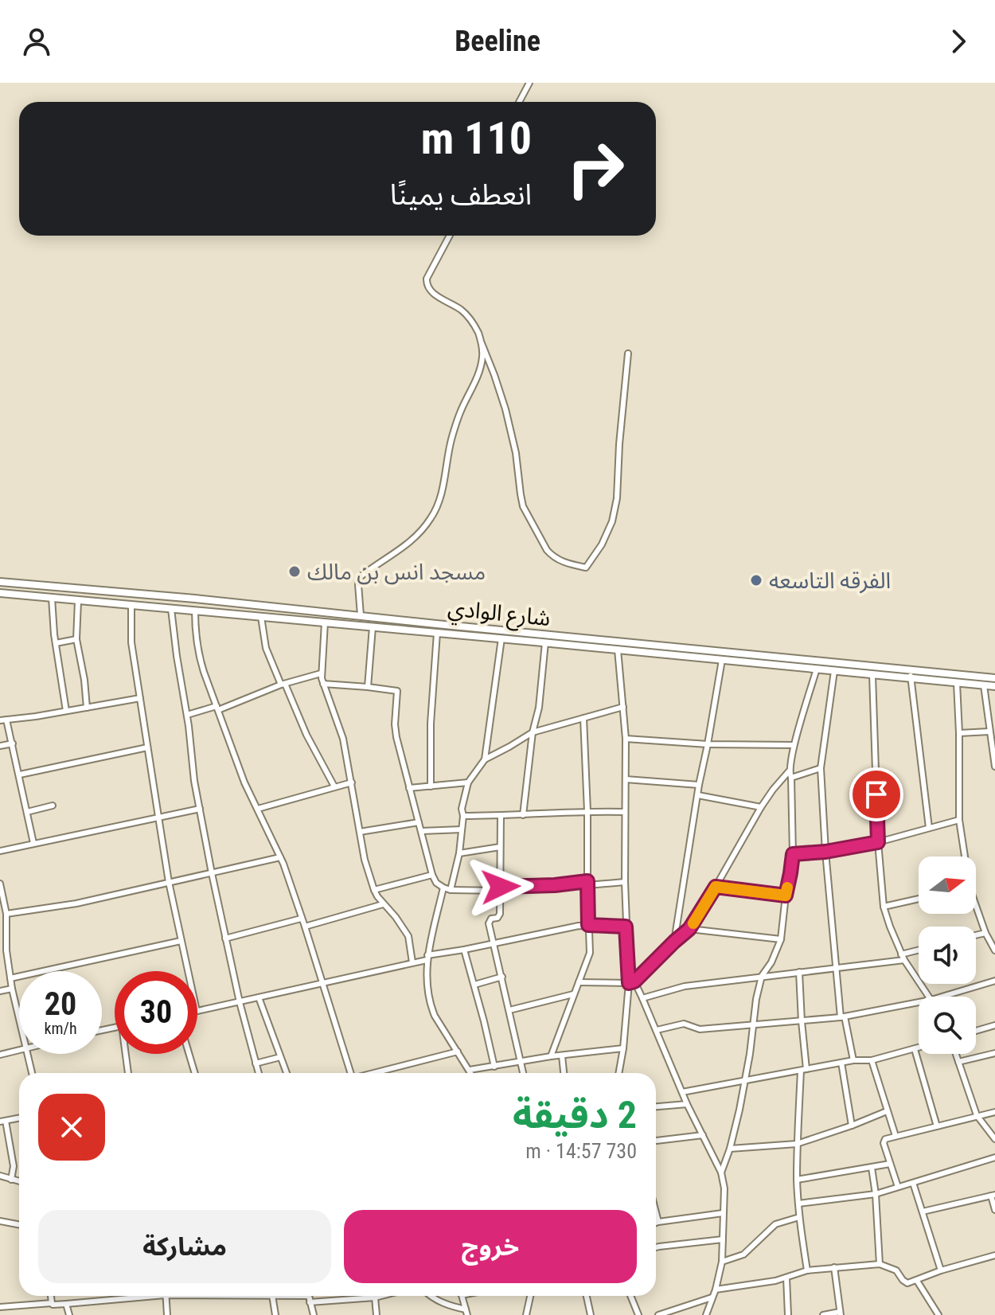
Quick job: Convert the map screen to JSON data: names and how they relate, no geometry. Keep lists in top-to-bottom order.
{
  "streets": {
    "main road": ["شارع الوادي"]
  },
  "places": ["مسجد انس بن مالك", "الفرقه التاسعه"],
  "north": "right",
  "page": {
    "header": "Beeline",
    "turn": ["110 m", "انعطف يمينًا"],
    "speed": "20 km/h",
    "limit": "30",
    "heading": ["2 دقيقة", "730 m · 14:57"],
    "buttons": ["خروج", "مشاركة"]
  }
}
